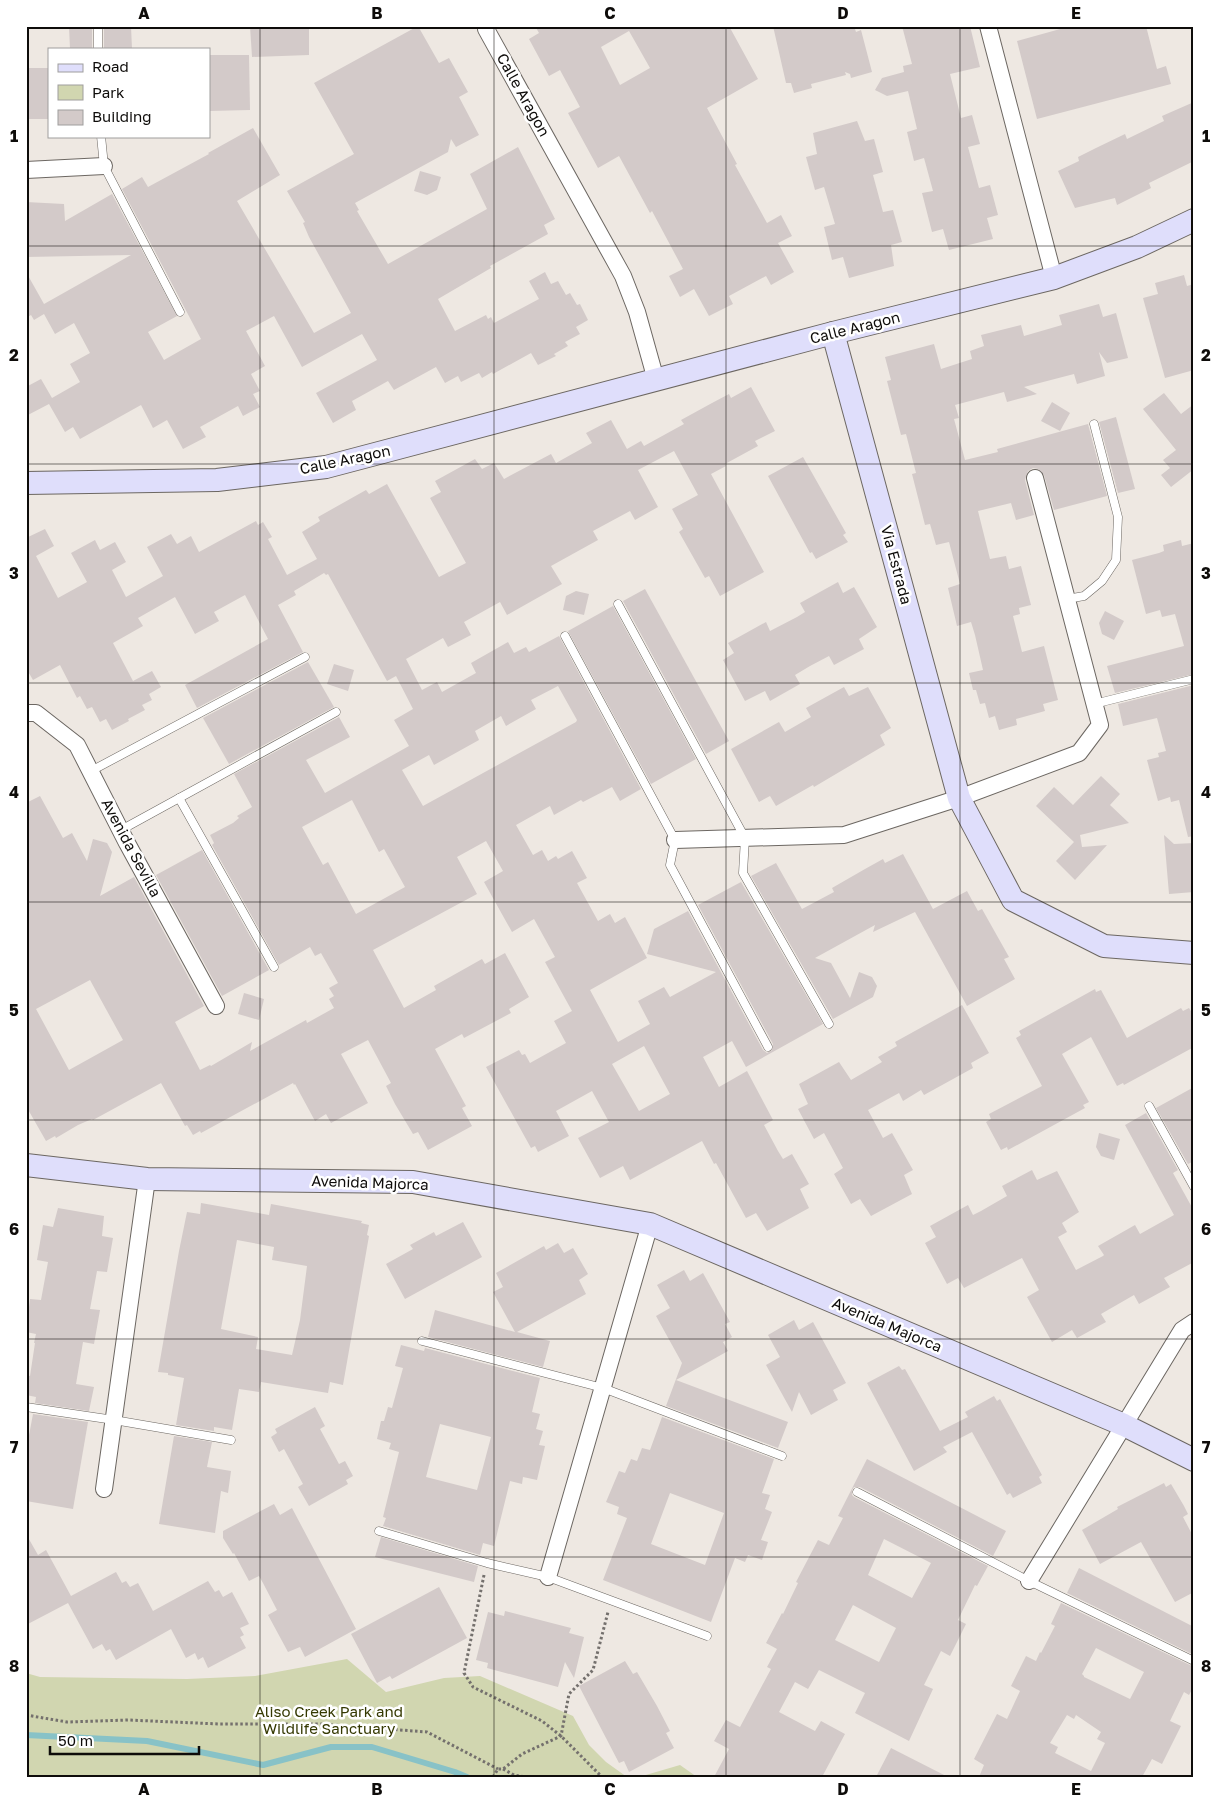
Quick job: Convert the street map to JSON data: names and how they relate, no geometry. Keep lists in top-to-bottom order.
{
  "streets": {
    "street": [
      "Calle Aragon",
      "Via Estrada",
      "Avenida Sevilla",
      "Avenida Majorca"
    ]
  },
  "crossings": [
    ["Calle Aragon", "Via Estrada"]
  ],
  "parks": ["Aliso Creek Park and Wildlife Sanctuary"],
  "legend": ["Road", "Park", "Building"],
  "scale_bar": "50 m",
  "grid": {
    "columns": [
      "A",
      "B",
      "C",
      "D",
      "E"
    ],
    "rows": [
      "1",
      "2",
      "3",
      "4",
      "5",
      "6",
      "7",
      "8"
    ]
  }
}
